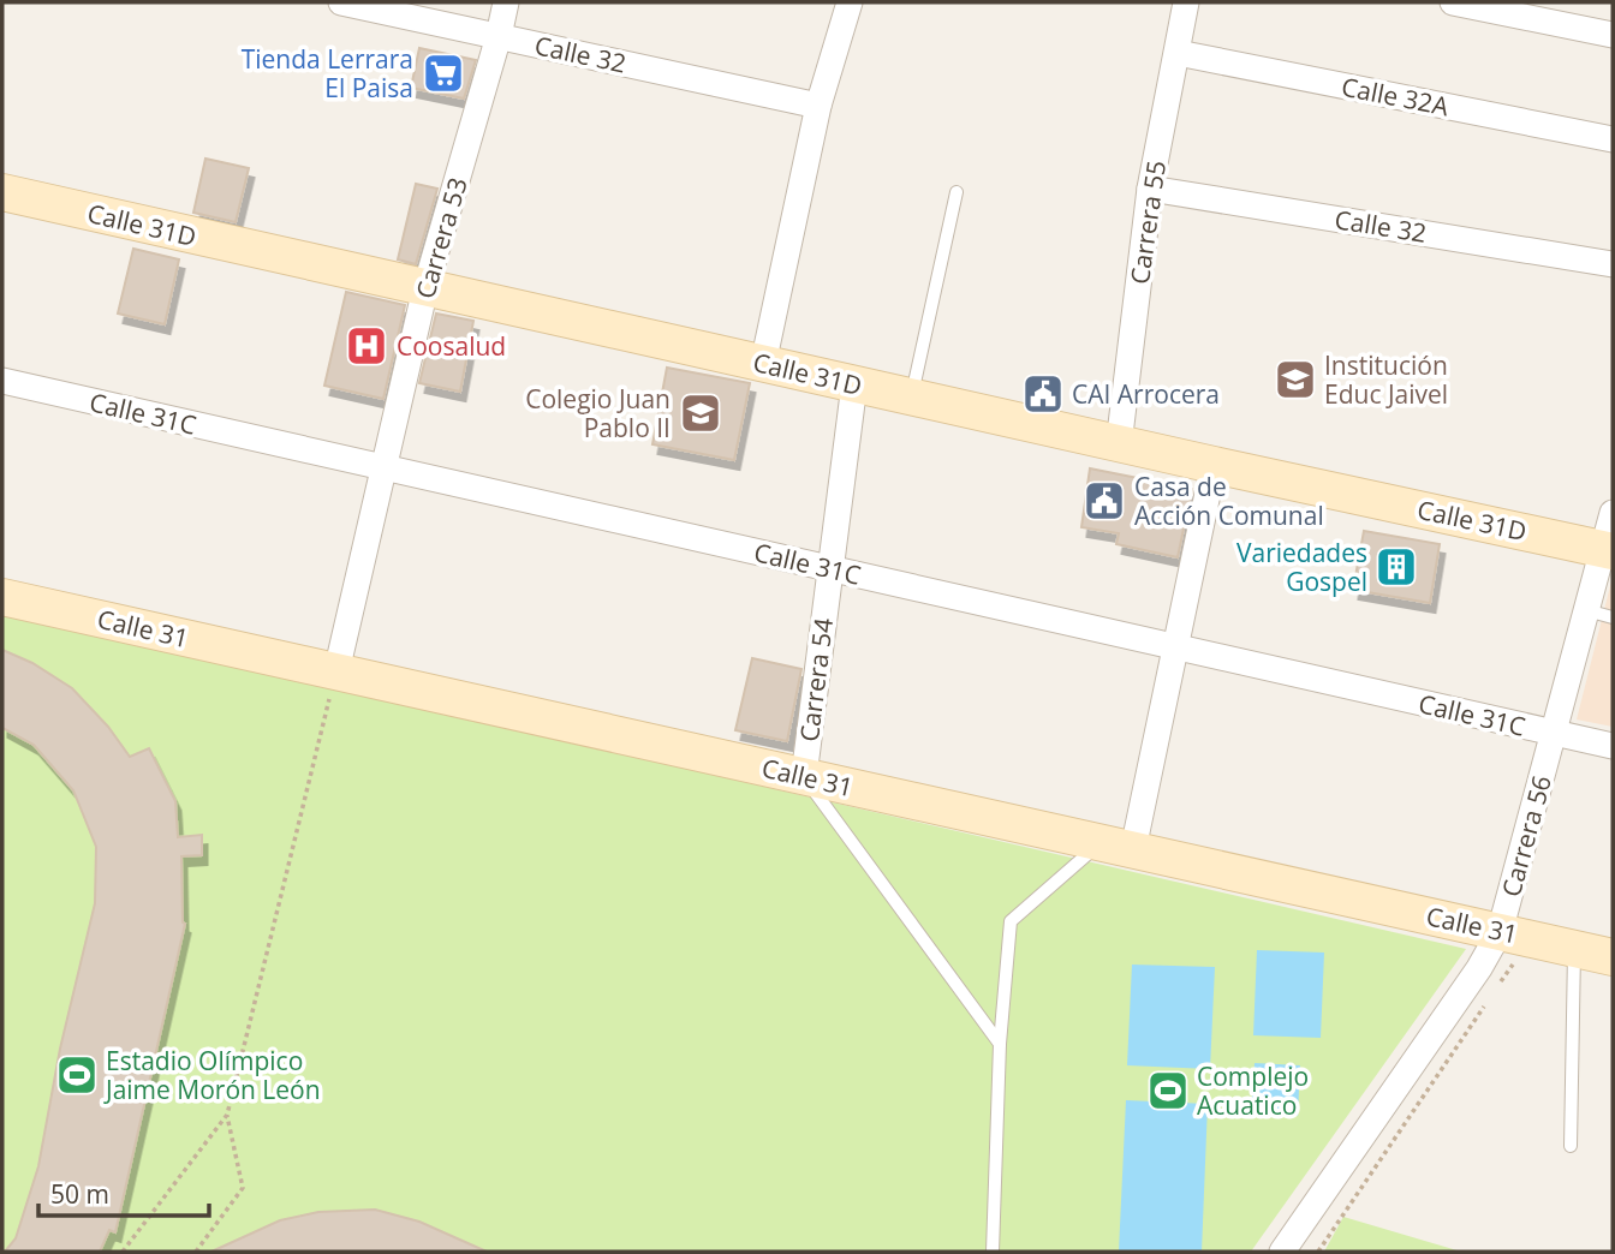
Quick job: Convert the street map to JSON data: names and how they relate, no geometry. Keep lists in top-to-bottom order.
{
  "streets": {
    "street": [
      "Calle 32",
      "Calle 32A",
      "Carrera 55",
      "Calle 31D",
      "Carrera 53",
      "Calle 31C",
      "Calle 31",
      "Carrera 54",
      "Carrera 56"
    ]
  },
  "crossings": [
    ["Calle 32", "Carrera 55"],
    ["Calle 32", "Carrera 53"],
    ["Calle 32A", "Carrera 55"],
    ["Carrera 55", "Calle 31D"],
    ["Calle 31D", "Carrera 53"],
    ["Calle 31D", "Carrera 54"],
    ["Calle 31D", "Carrera 56"],
    ["Carrera 53", "Calle 31C"],
    ["Carrera 53", "Calle 31"],
    ["Calle 31C", "Carrera 54"],
    ["Calle 31C", "Carrera 56"],
    ["Calle 31", "Carrera 54"],
    ["Calle 31", "Carrera 56"]
  ],
  "places": {
    "supermarket": ["Tienda Lerrara El Paisa"],
    "hospital": ["Coosalud"],
    "school or university": ["Institución Educ Jaivel", "Colegio Juan Pablo II"],
    "public building": ["CAI Arrocera", "Casa de Acción Comunal"],
    "building": ["Variedades Gospel"],
    "sports": ["Estadio Olímpico Jaime Morón León", "Complejo Acuatico"]
  },
  "scale_bar": "50 m"
}
